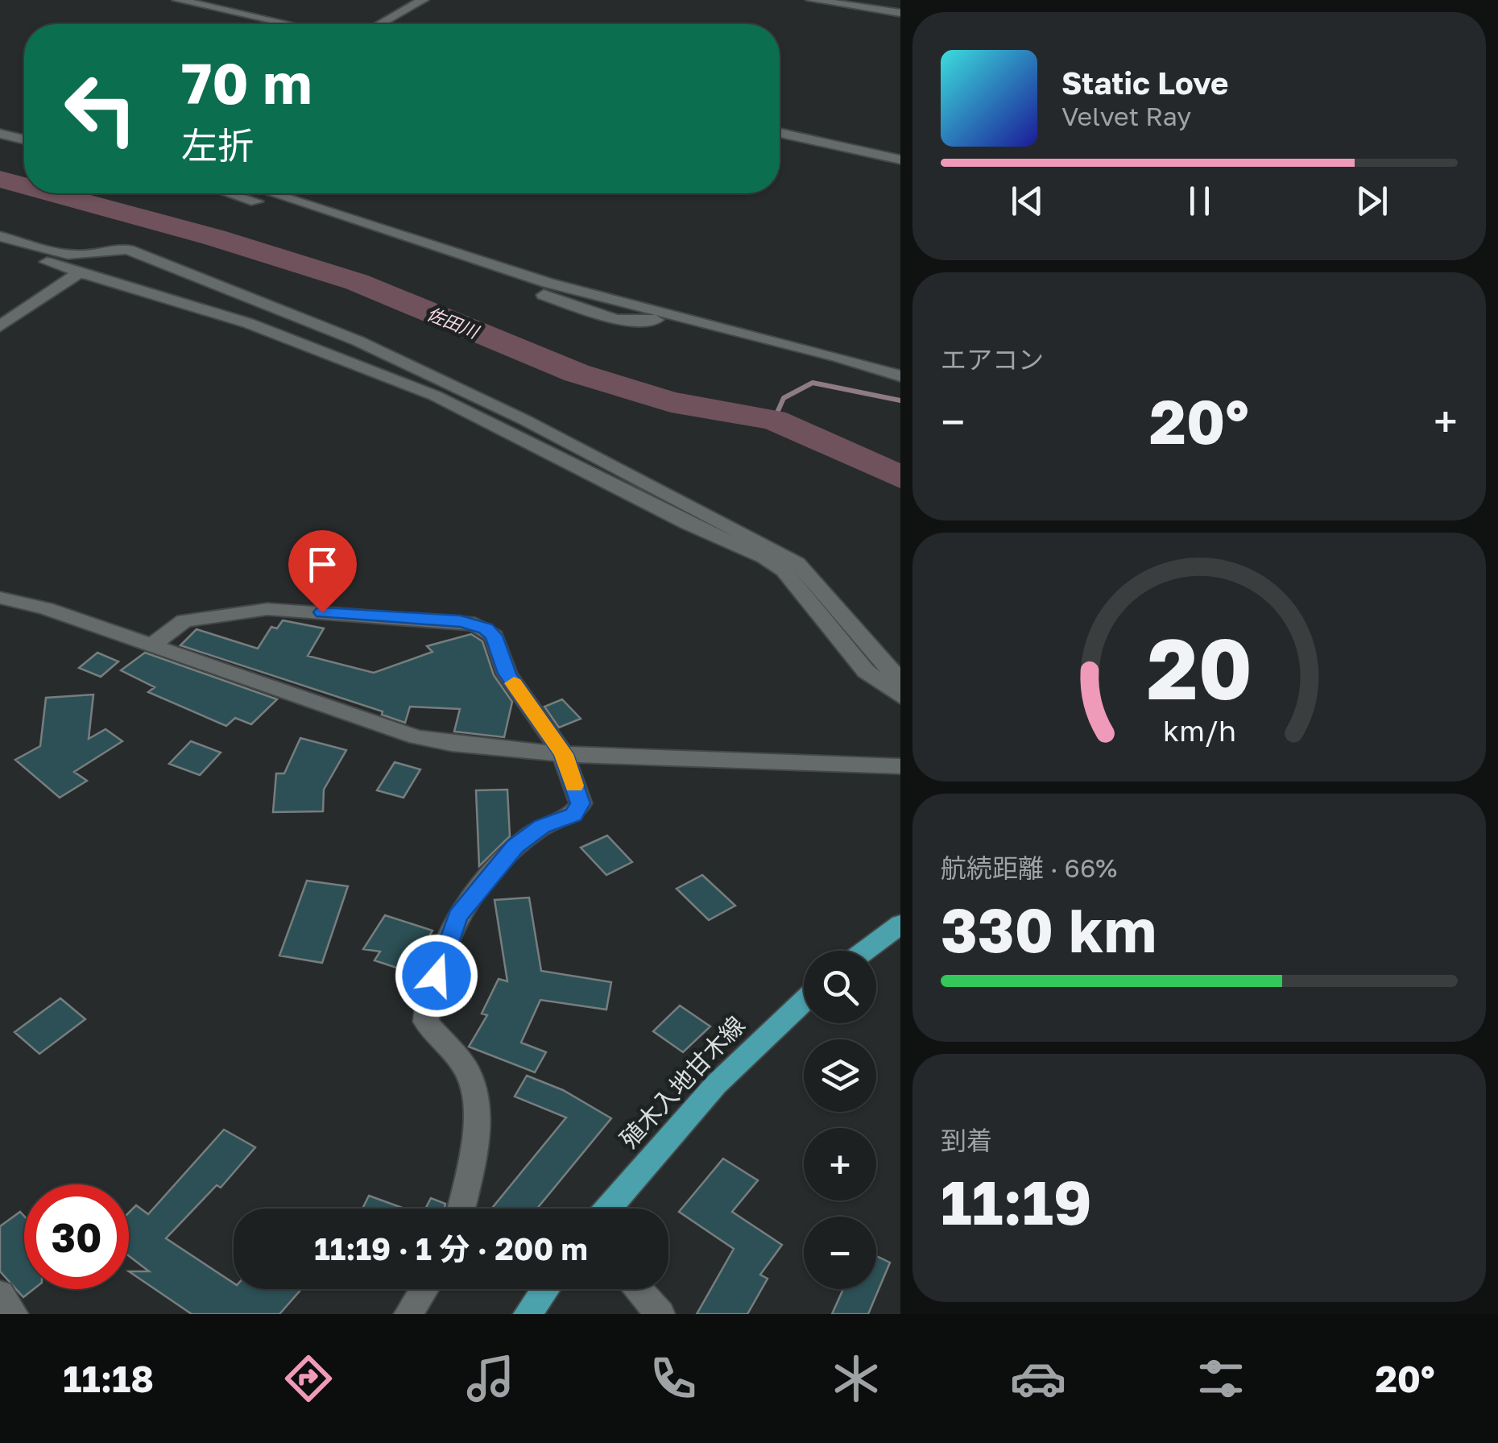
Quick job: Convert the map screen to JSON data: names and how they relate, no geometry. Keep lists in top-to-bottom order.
{
  "streets": {
    "main road": ["殖木入地甘木線"]
  },
  "water": ["佐田川"],
  "page": {
    "turn": ["70 m", "左折"],
    "song": ["Static Love", "Velvet Ray"],
    "tile": [
      "エアコン",
      ["航続距離 · 66%", "330 km"],
      ["到着", "11:19"]
    ],
    "heat": ["−", "20°", "+"],
    "map_buttons": ["+", "−"],
    "limit": "30",
    "trip": "11:19 · 1 分 · 200 m",
    "tabs": ["11:18", "20°"],
    "gauge": ["20", "km/h"]
  }
}
